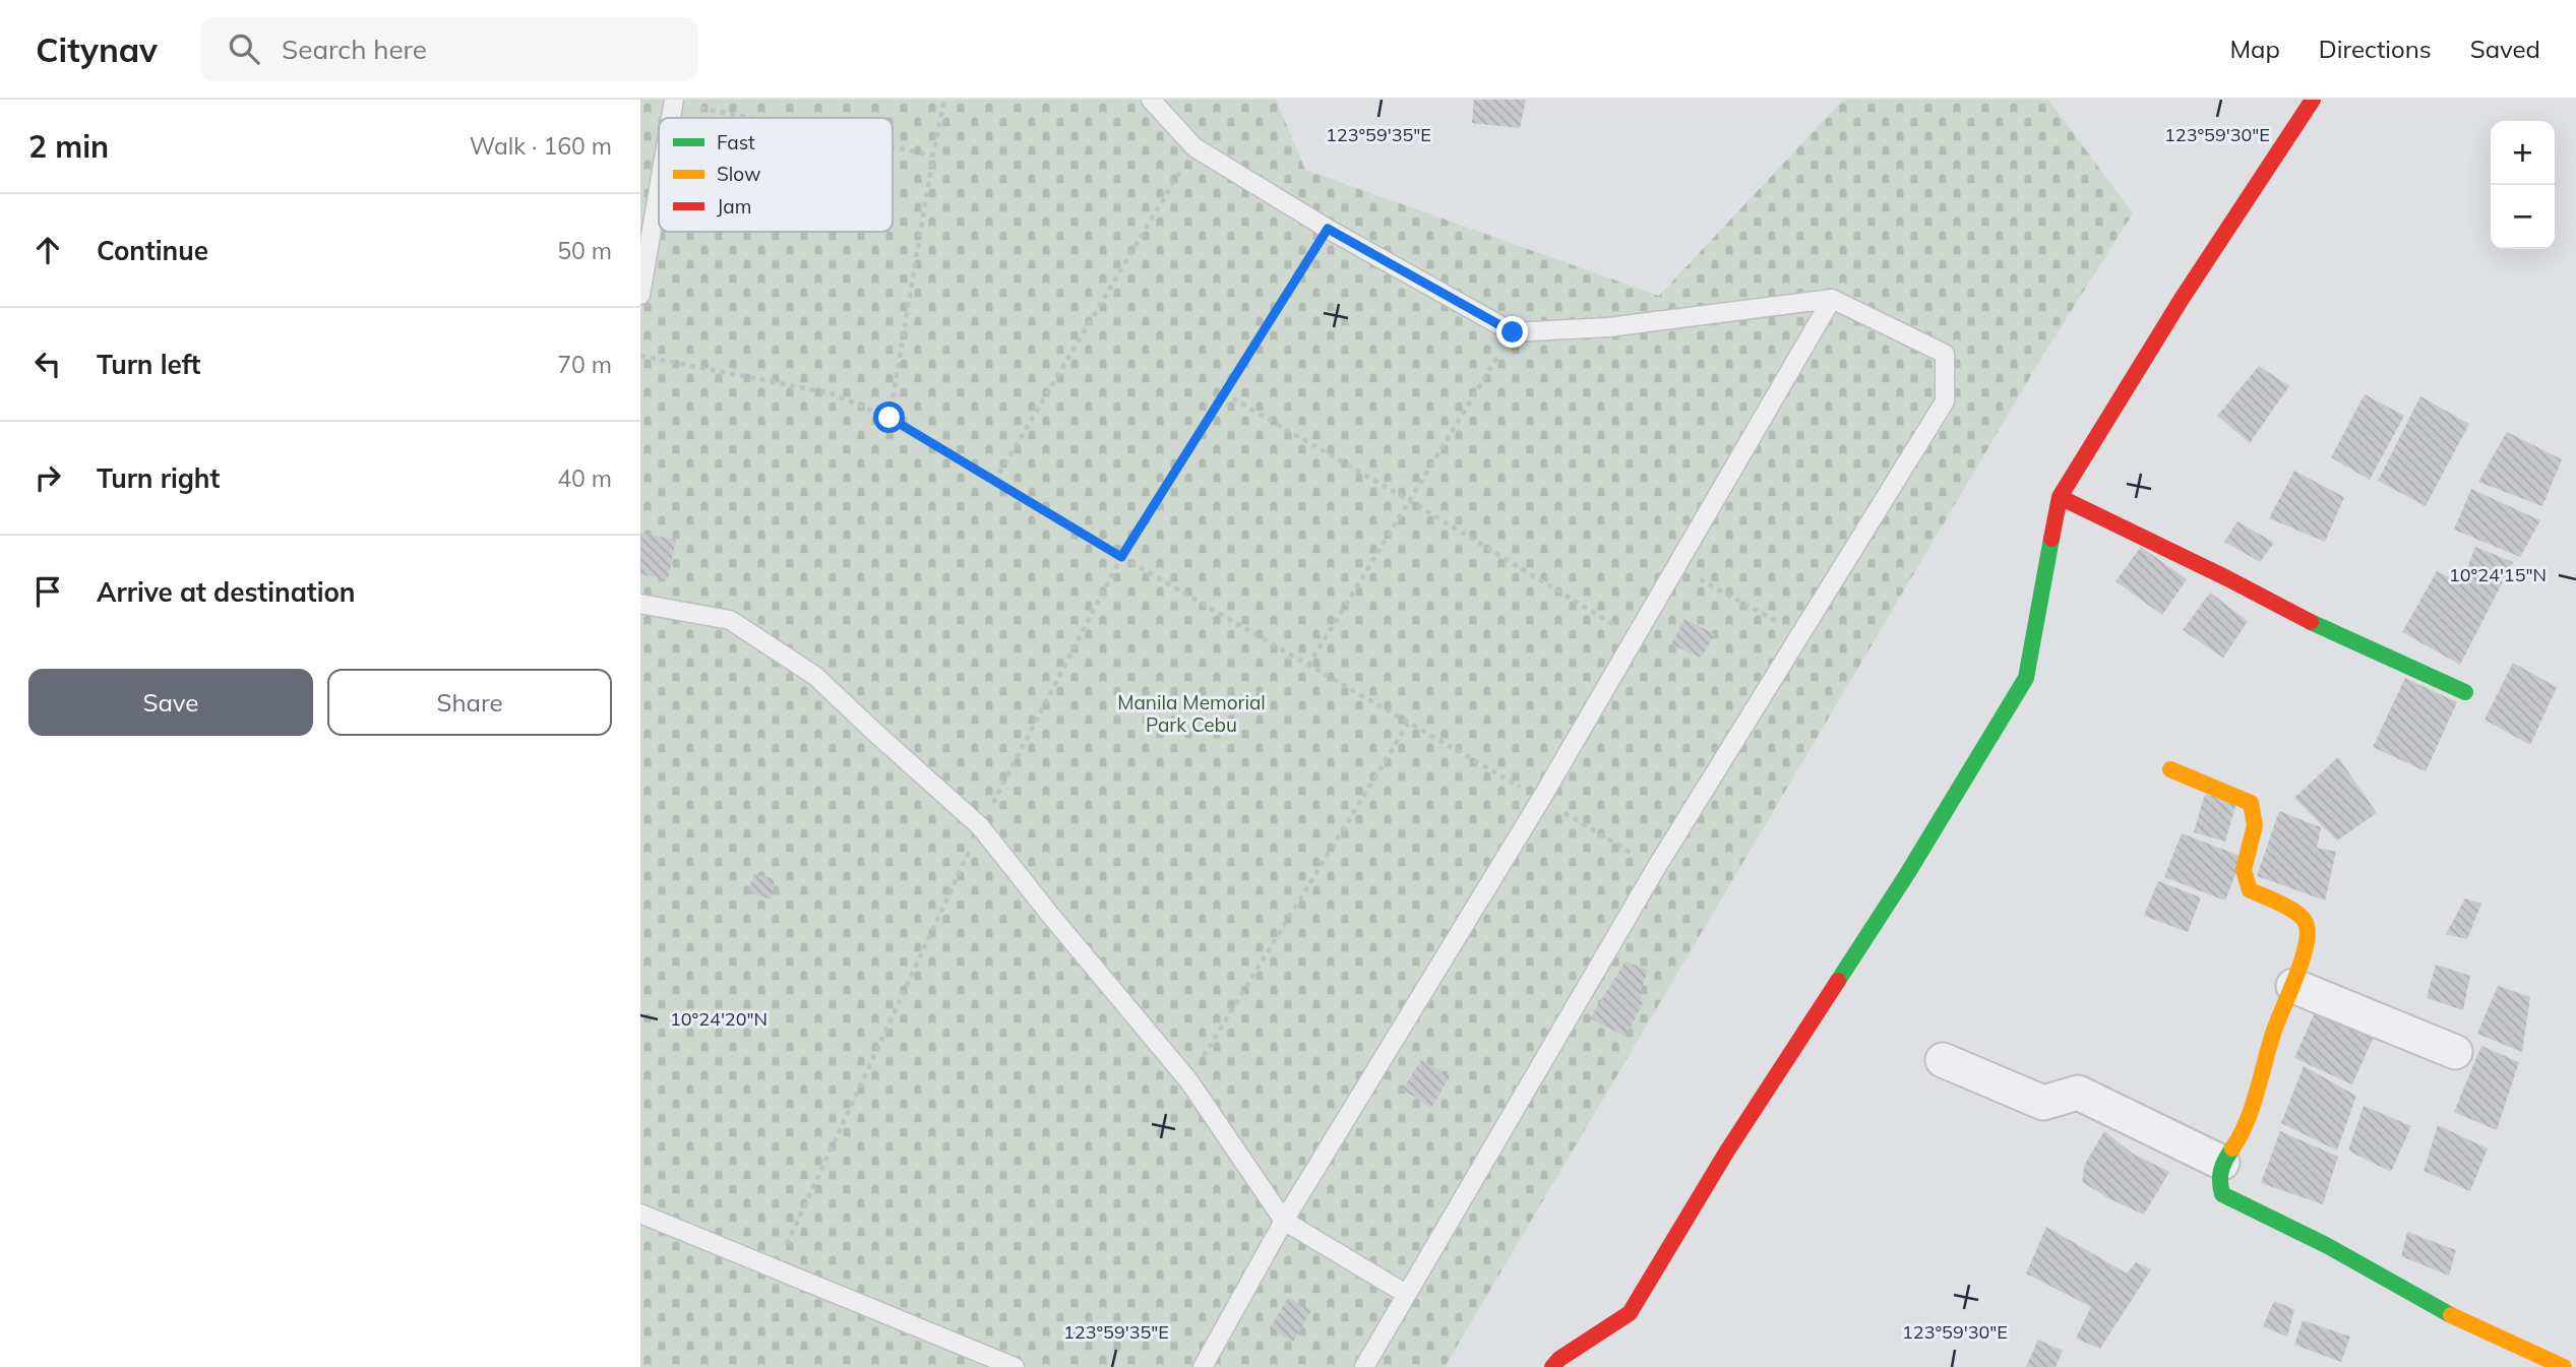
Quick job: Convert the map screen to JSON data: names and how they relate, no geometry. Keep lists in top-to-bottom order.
{
  "parks": ["Manila Memorial Park Cebu"],
  "legend": ["Fast", "Slow", "Jam"],
  "page": {
    "header": "Citynav",
    "search": "Search here",
    "nav": ["Map", "Directions", "Saved"],
    "heading": ["2 min", "Walk · 160 m"],
    "map_buttons": ["+", "−"],
    "list": [
      ["Continue", "50 m"],
      ["Turn left", "70 m"],
      ["Turn right", "40 m"],
      "Arrive at destination"
    ],
    "buttons": ["Save", "Share"]
  },
  "coordinates": [
    "123°59'35\"E",
    "123°59'30\"E",
    "10°24'15\"N",
    "10°24'20\"N"
  ]
}
